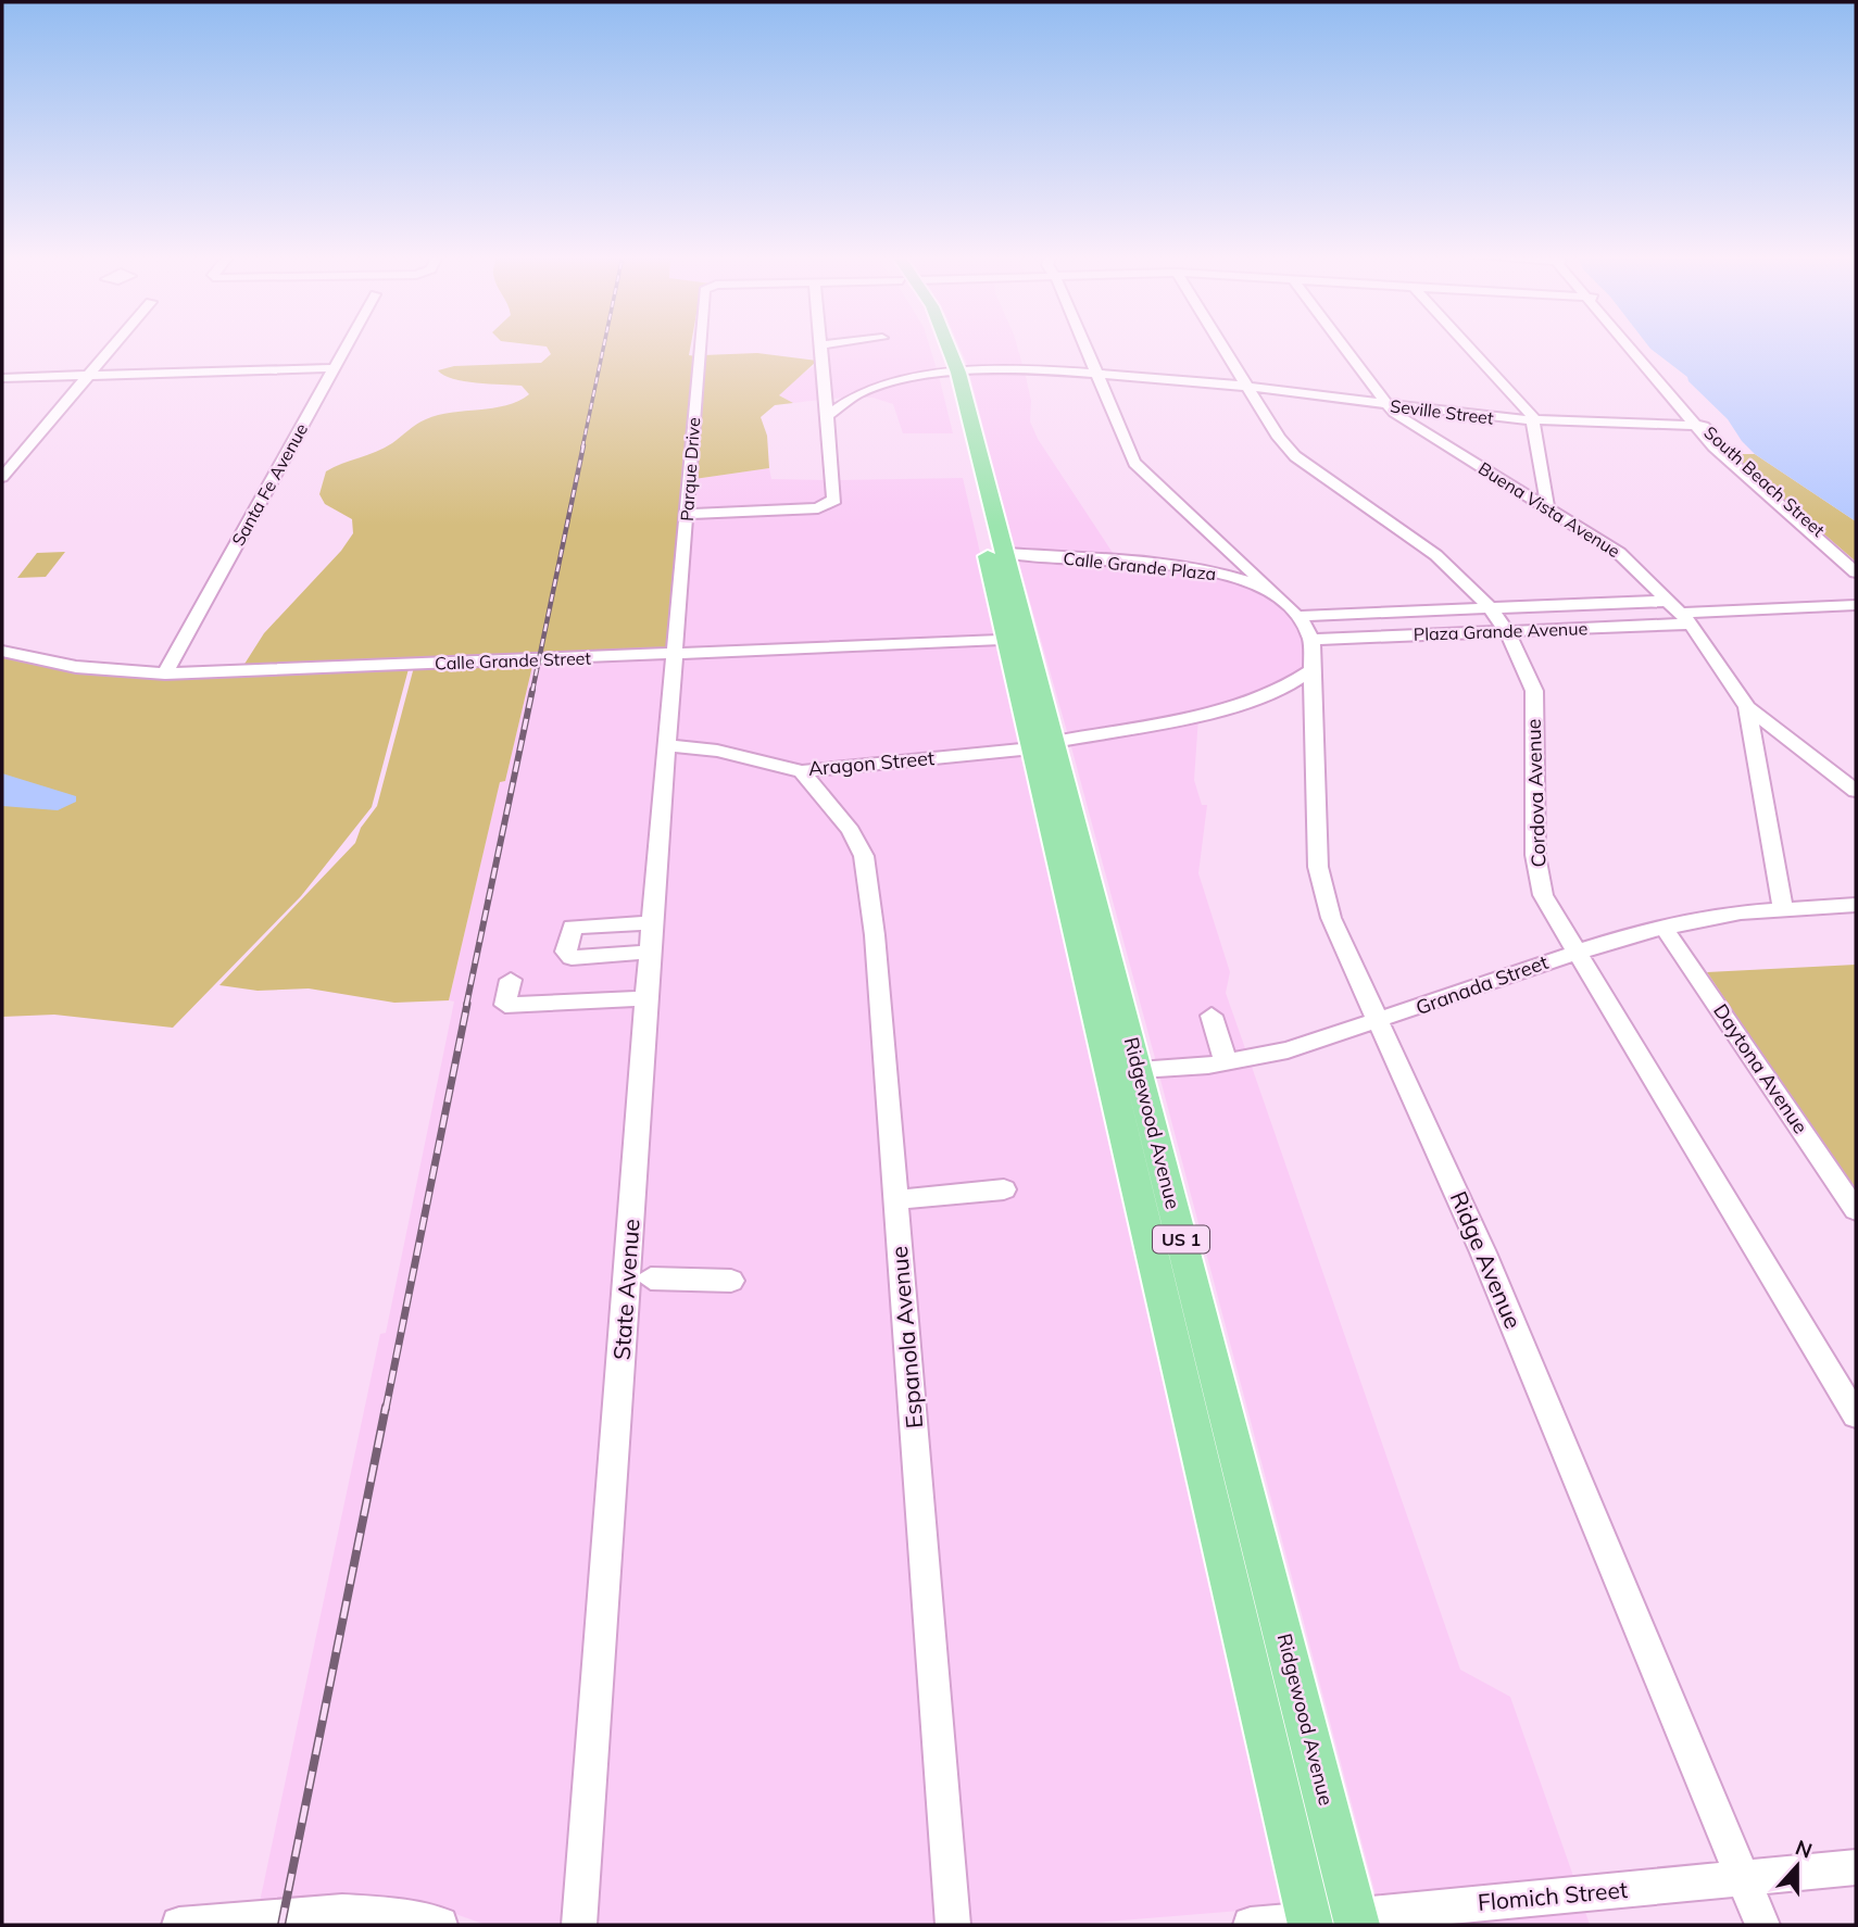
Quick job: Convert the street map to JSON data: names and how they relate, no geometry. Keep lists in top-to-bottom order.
{
  "streets": {
    "main road": ["Ridgewood Avenue", "US 1"],
    "street": [
      "Seville Street",
      "Parque Drive",
      "South Beach Street",
      "Santa Fe Avenue",
      "Buena Vista Avenue",
      "Calle Grande Plaza",
      "Plaza Grande Avenue",
      "Calle Grande Street",
      "Aragon Street",
      "Cordova Avenue",
      "Granada Street",
      "Daytona Avenue",
      "Ridge Avenue",
      "State Avenue",
      "Espanola Avenue",
      "Flomich Street"
    ]
  },
  "crossings": [
    ["Seville Street", "South Beach Street"],
    ["Seville Street", "Buena Vista Avenue"],
    ["Seville Street", "Cordova Avenue"],
    ["Seville Street", "US 1"],
    ["Parque Drive", "Calle Grande Street"],
    ["Parque Drive", "State Avenue"],
    ["Santa Fe Avenue", "Calle Grande Street"],
    ["Buena Vista Avenue", "Plaza Grande Avenue"],
    ["Buena Vista Avenue", "Granada Street"],
    ["Calle Grande Plaza", "Ridgewood Avenue"],
    ["Plaza Grande Avenue", "Cordova Avenue"],
    ["Plaza Grande Avenue", "Ridge Avenue"],
    ["Calle Grande Street", "Ridgewood Avenue"],
    ["Calle Grande Street", "State Avenue"],
    ["Aragon Street", "Ridgewood Avenue"],
    ["Aragon Street", "Ridge Avenue"],
    ["Aragon Street", "State Avenue"],
    ["Aragon Street", "Espanola Avenue"],
    ["Cordova Avenue", "Granada Street"],
    ["Granada Street", "Daytona Avenue"],
    ["Granada Street", "Ridgewood Avenue"],
    ["Granada Street", "Ridge Avenue"],
    ["Ridgewood Avenue", "US 1"],
    ["Ridgewood Avenue", "Flomich Street"],
    ["Ridge Avenue", "Flomich Street"]
  ],
  "north": "top"
}
